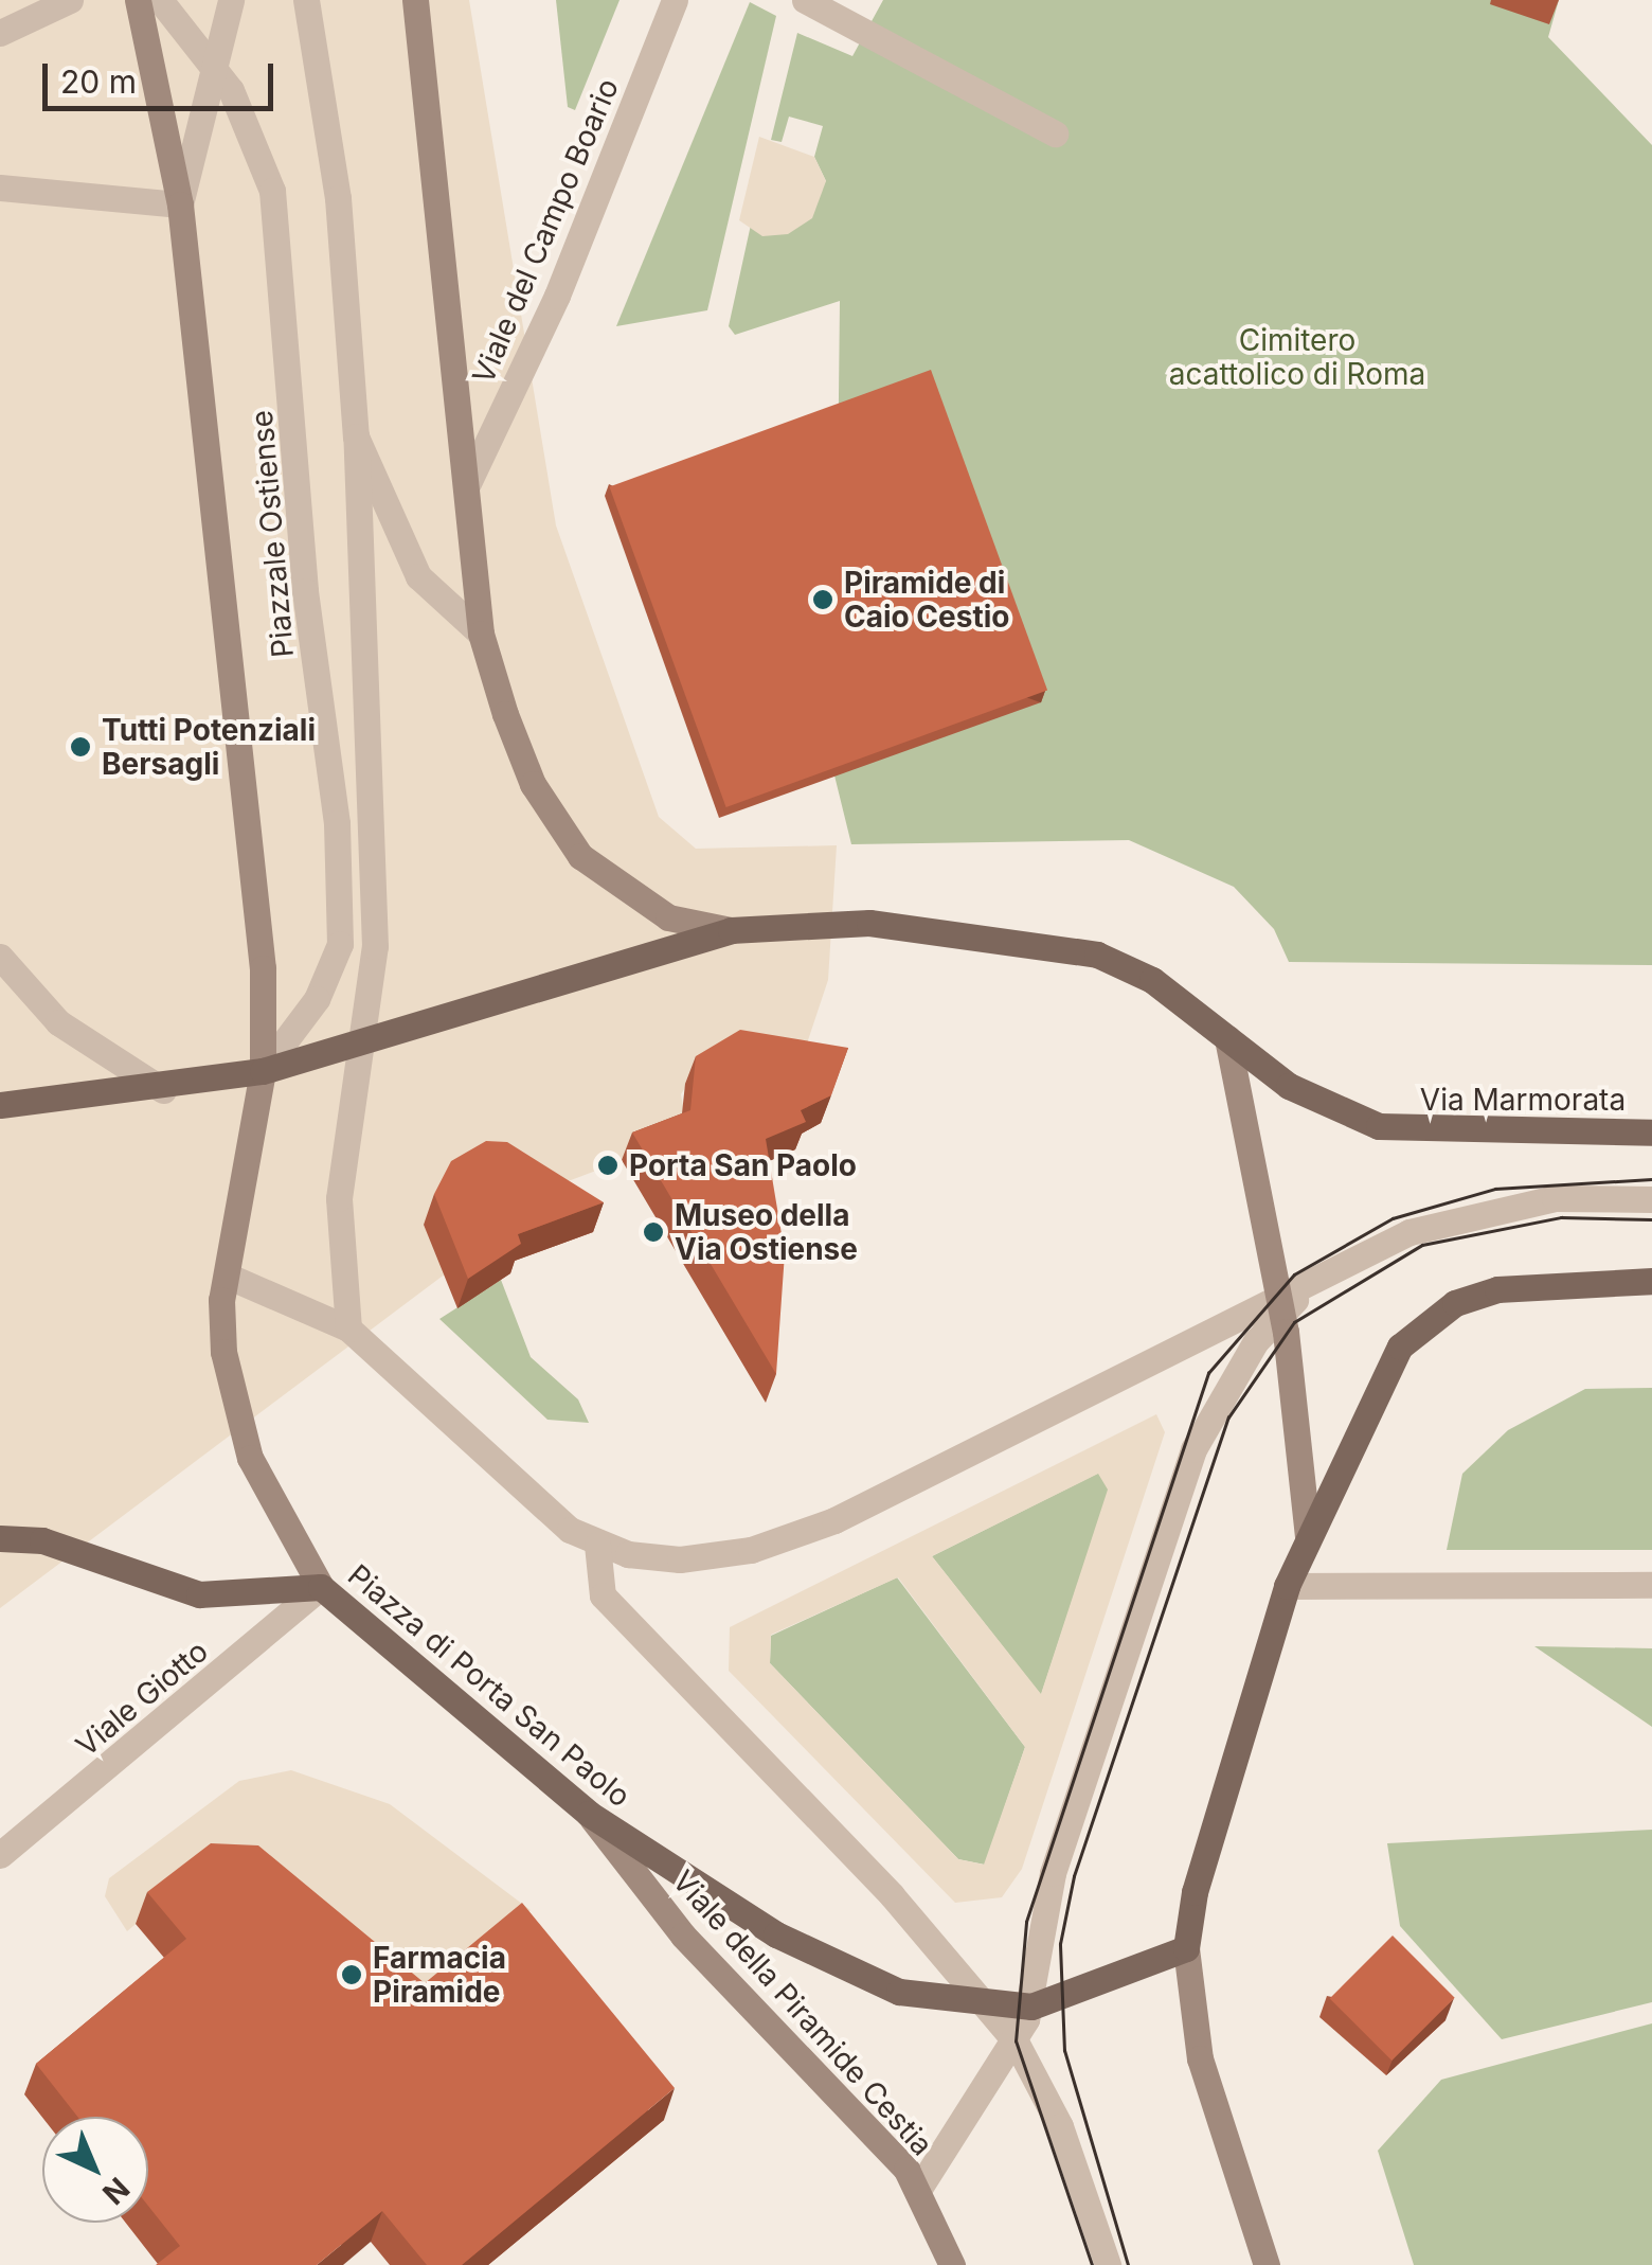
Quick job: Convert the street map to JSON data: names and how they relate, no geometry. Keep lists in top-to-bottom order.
{
  "streets": {
    "main road": [
      "Piazzale Ostiense",
      "Via Marmorata",
      "Piazza di Porta San Paolo",
      "Viale della Piramide Cestia"
    ],
    "street": ["Viale del Campo Boario", "Viale Giotto"]
  },
  "crossings": [
    ["Piazzale Ostiense", "Piazza di Porta San Paolo"],
    ["Piazza di Porta San Paolo", "Viale Giotto"],
    ["Piazza di Porta San Paolo", "Viale della Piramide Cestia"]
  ],
  "parks": ["Cimitero acattolico di Roma"],
  "places": [
    "Piramide di Caio Cestio",
    "Tutti Potenziali Bersagli",
    "Porta San Paolo",
    "Museo della Via Ostiense",
    "Farmacia Piramide"
  ],
  "scale_bar": "20 m",
  "north": "bottom right"
}
